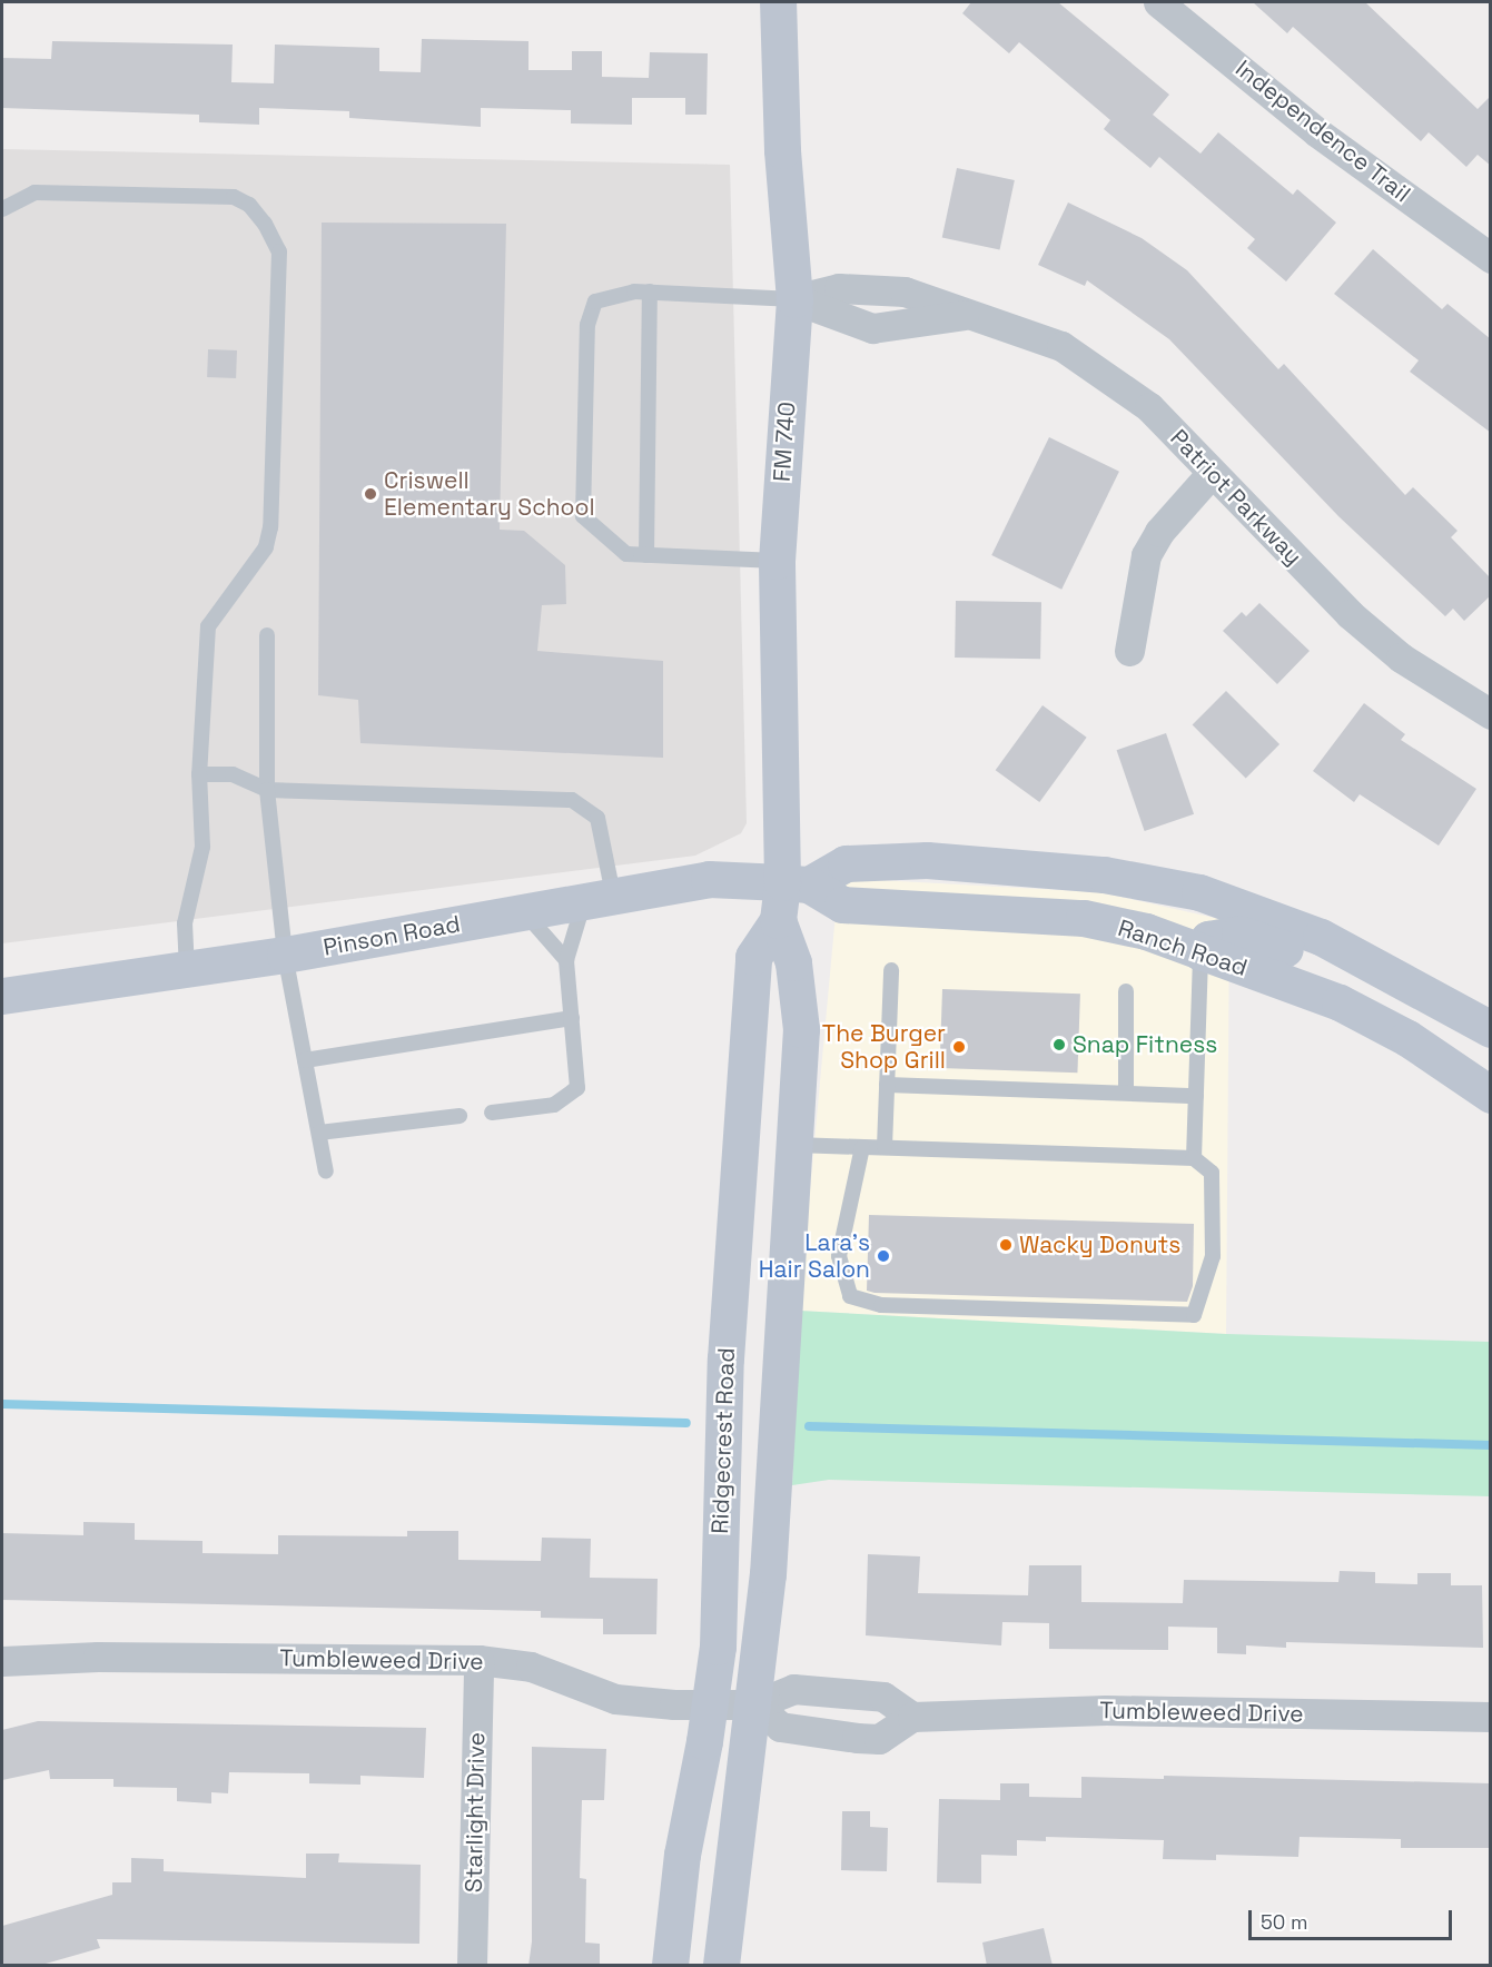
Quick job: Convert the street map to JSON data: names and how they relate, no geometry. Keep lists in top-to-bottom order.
{
  "streets": {
    "main road": [
      "FM 740",
      "Pinson Road",
      "Ranch Road",
      "Ridgecrest Road"
    ],
    "street": [
      "Independence Trail",
      "Patriot Parkway",
      "Tumbleweed Drive",
      "Starlight Drive"
    ]
  },
  "crossings": [
    ["FM 740", "Patriot Parkway"],
    ["FM 740", "Pinson Road"],
    ["FM 740", "Ranch Road"],
    ["FM 740", "Ridgecrest Road"],
    ["Pinson Road", "Ranch Road"],
    ["Pinson Road", "Ridgecrest Road"],
    ["Ranch Road", "Ridgecrest Road"],
    ["Ridgecrest Road", "Tumbleweed Drive"],
    ["Tumbleweed Drive", "Starlight Drive"]
  ],
  "places": [
    "Criswell Elementary School",
    "Snap Fitness",
    "The Burger Shop Grill",
    "Wacky Donuts",
    "Lara's Hair Salon"
  ],
  "scale_bar": "50 m"
}
